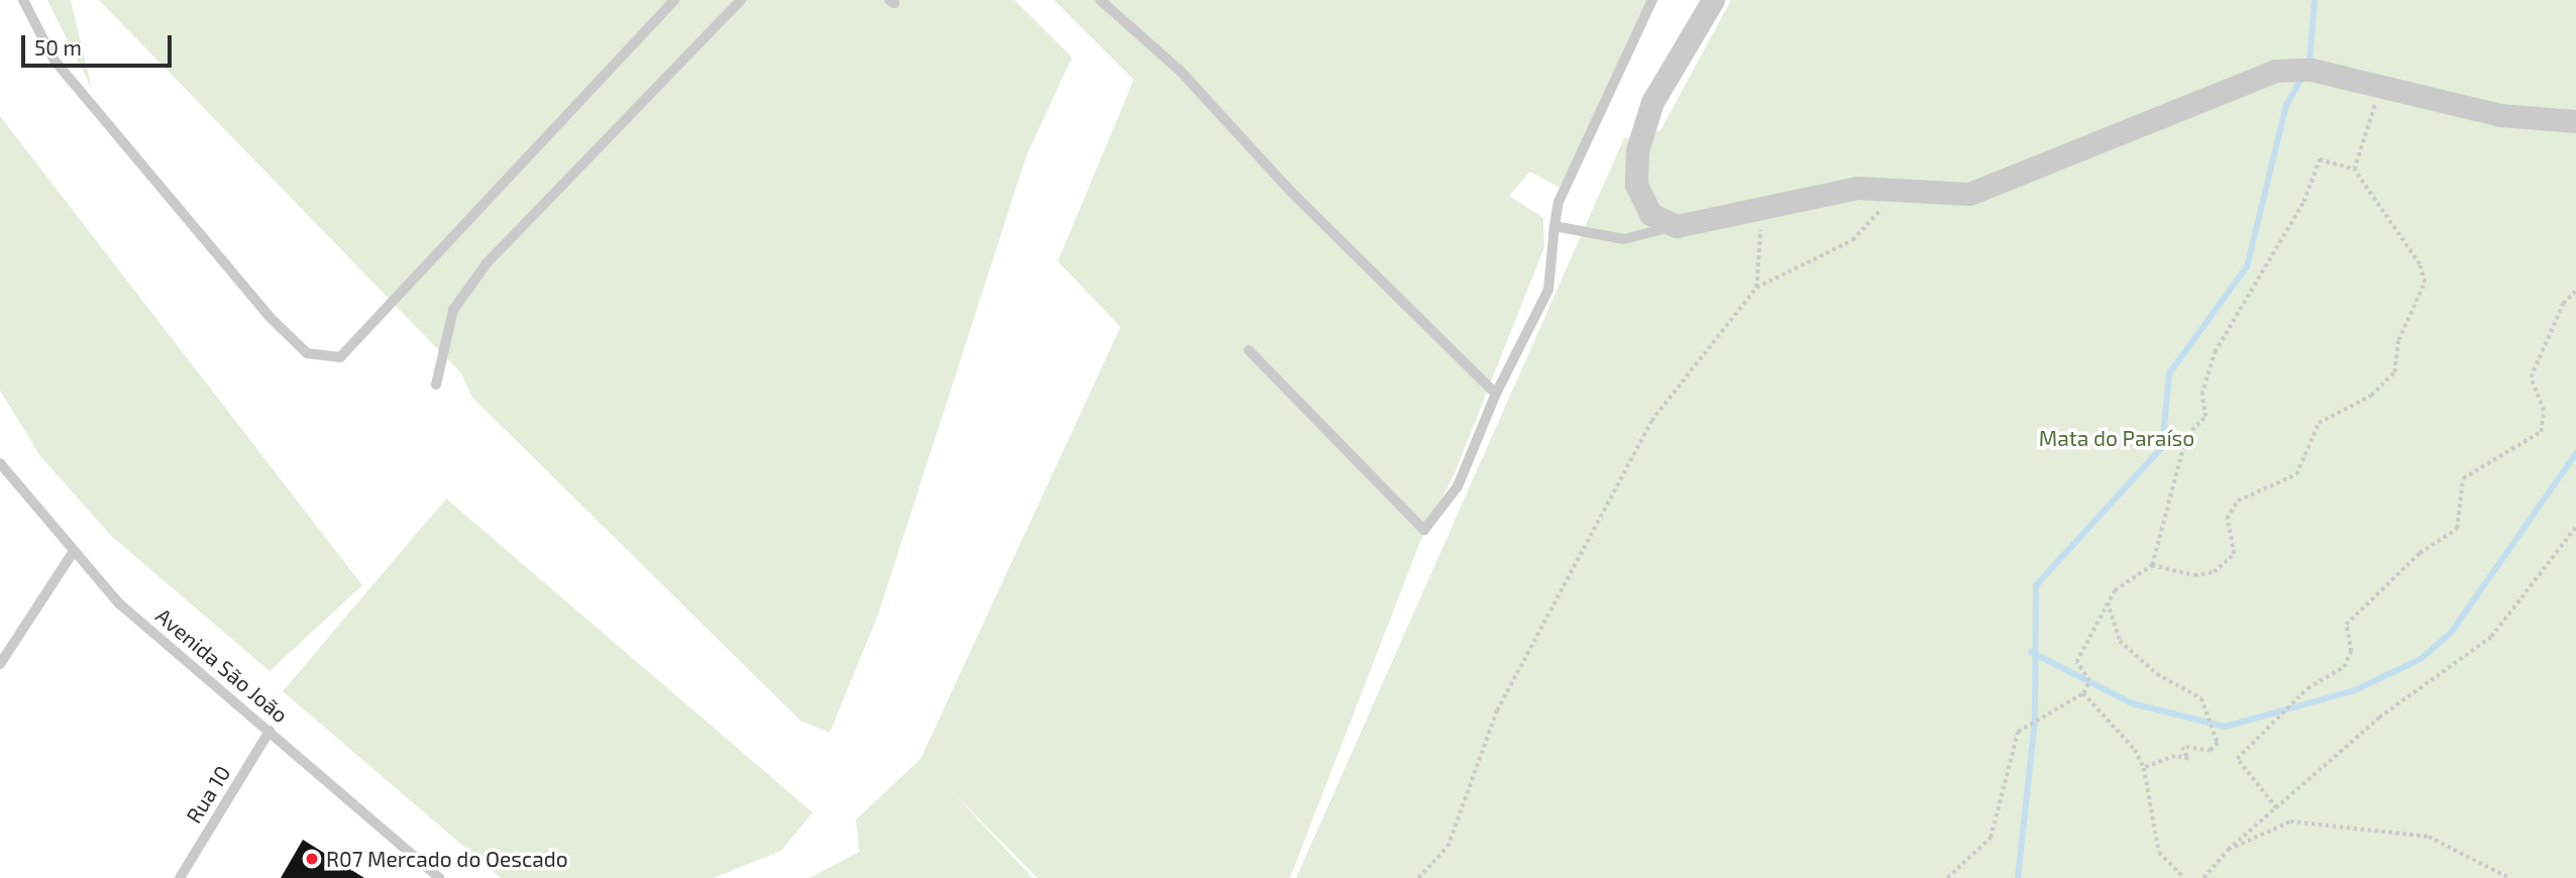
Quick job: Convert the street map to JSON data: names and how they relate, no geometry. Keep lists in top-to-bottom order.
{
  "streets": {
    "lane": ["Avenida São João", "Rua 10"]
  },
  "crossings": [
    ["Avenida São João", "Rua 10"]
  ],
  "parks": ["Mata do Paraíso"],
  "places": ["R07 Mercado do Oescado"],
  "scale_bar": "50 m"
}
